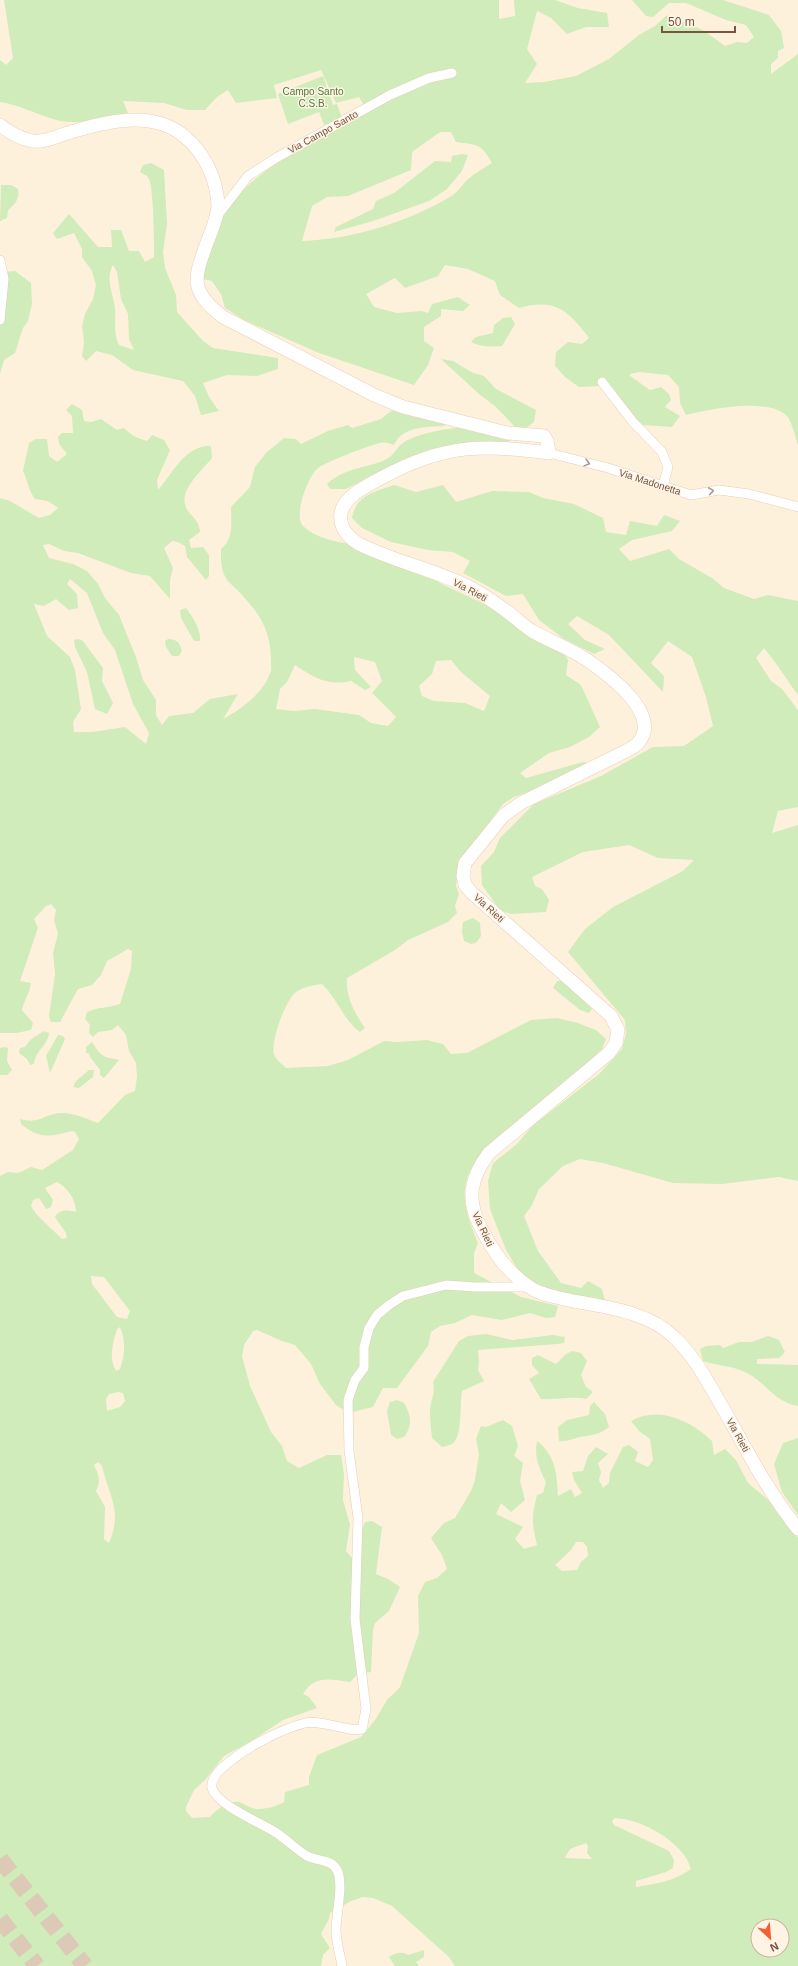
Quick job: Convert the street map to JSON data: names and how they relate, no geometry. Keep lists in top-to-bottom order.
{
  "streets": {
    "street": ["Via Campo Santo", "Via Madonetta", "Via Rieti"]
  },
  "crossings": [
    ["Via Madonetta", "Via Rieti"]
  ],
  "one_way": ["Via Madonetta"],
  "parks": ["Campo Santo C.S.B."],
  "scale_bar": "50 m",
  "north": "bottom right"
}
